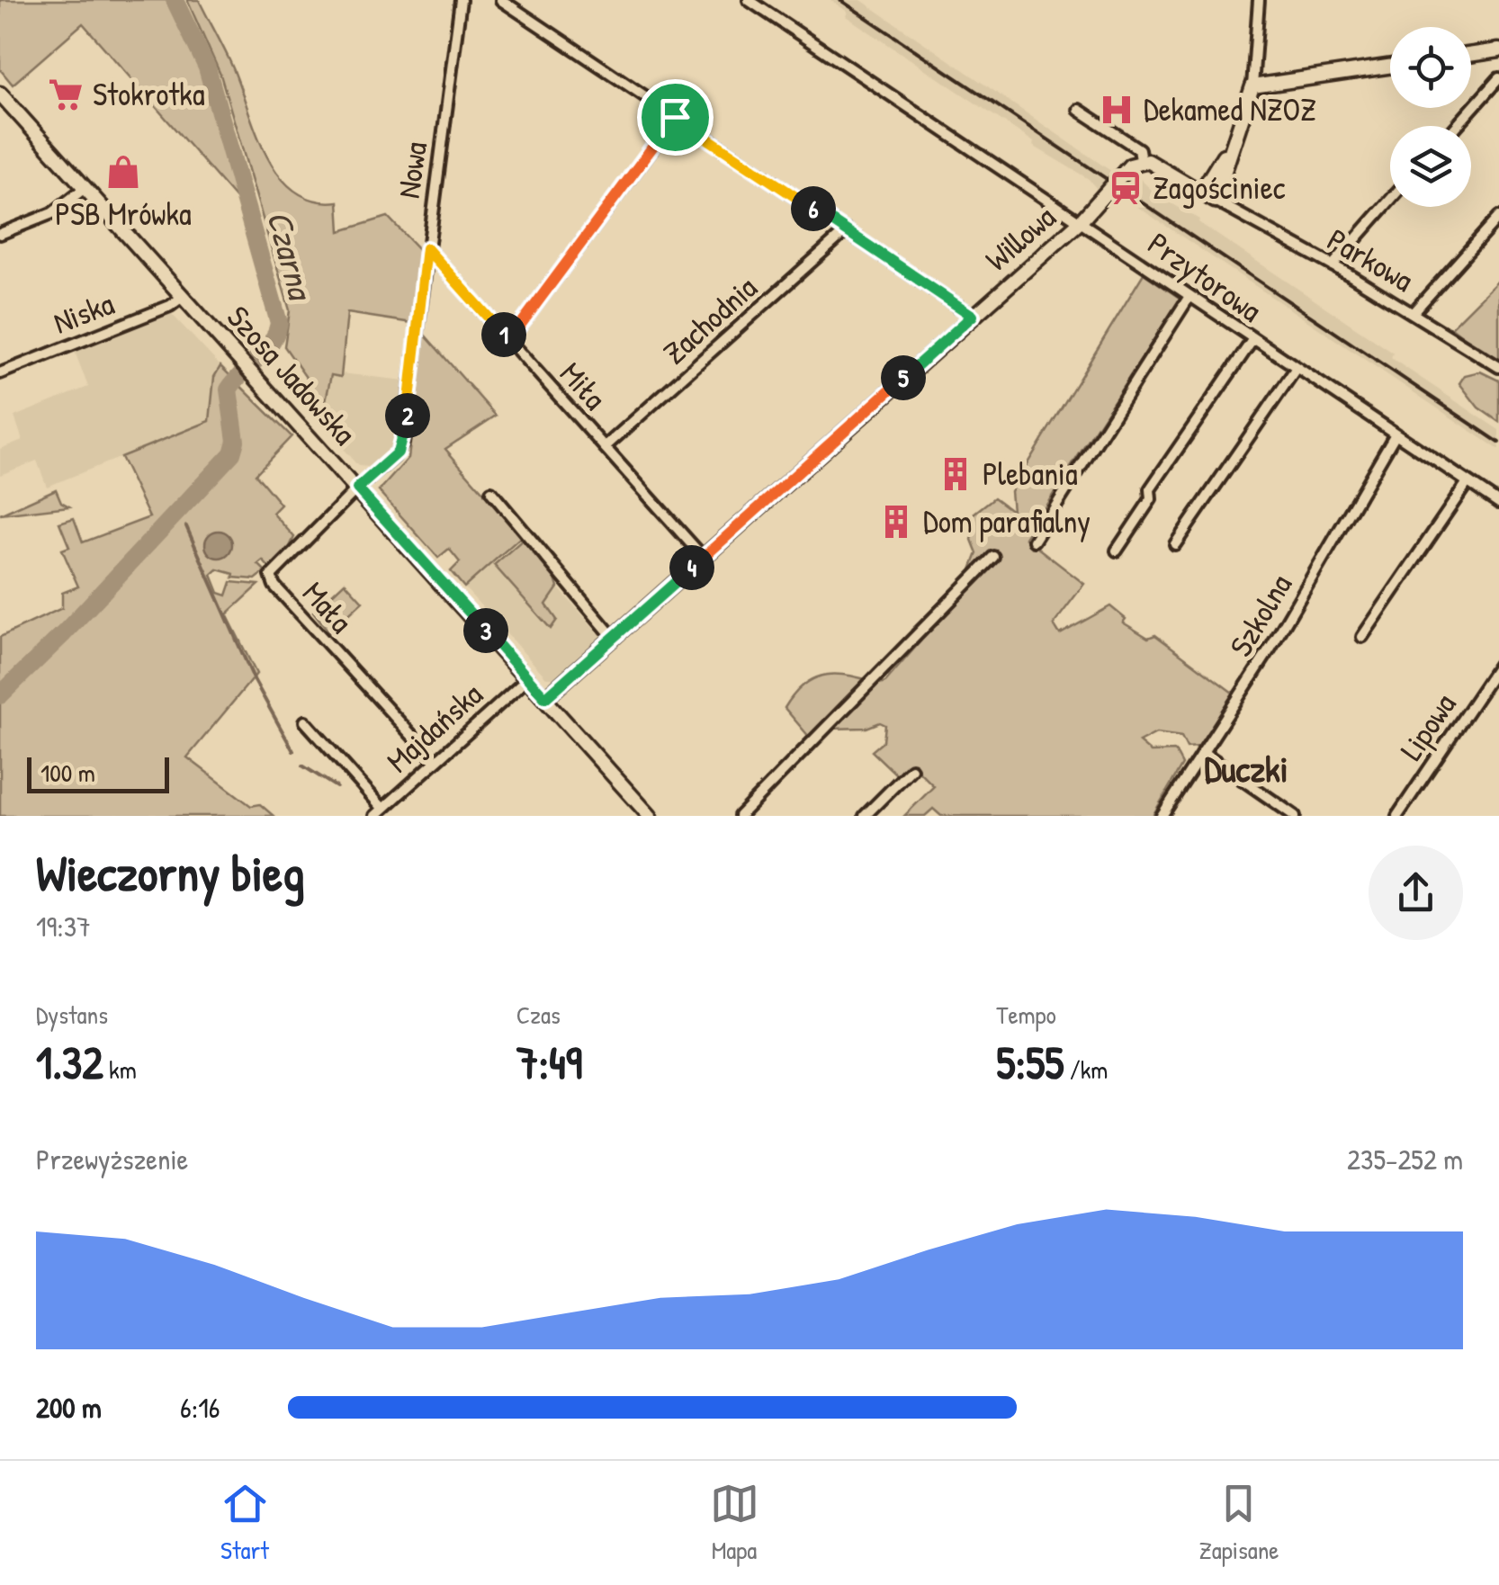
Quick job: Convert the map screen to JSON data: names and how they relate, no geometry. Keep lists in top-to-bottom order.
{
  "streets": {
    "street": [
      "Nowa",
      "Willowa",
      "Parkowa",
      "Przytorowa",
      "Niska",
      "Zachodnia",
      "Szosa Jadowska",
      "Miła",
      "Mała",
      "Szkolna",
      "Lipowa",
      "Majdańska"
    ]
  },
  "crossings": [
    ["Nowa", "Szosa Jadowska"],
    ["Nowa", "Miła"],
    ["Nowa", "Mała"],
    ["Willowa", "Przytorowa"],
    ["Willowa", "Szosa Jadowska"],
    ["Willowa", "Miła"],
    ["Przytorowa", "Szkolna"],
    ["Niska", "Szosa Jadowska"],
    ["Zachodnia", "Miła"],
    ["Szosa Jadowska", "Mała"],
    ["Szosa Jadowska", "Majdańska"],
    ["Mała", "Majdańska"]
  ],
  "districts": ["Duczki"],
  "water": ["Czarna"],
  "places": {
    "supermarket": ["Stokrotka"],
    "hospital": ["Dekamed NZOZ"],
    "shop": ["PSB Mrówka"],
    "station": ["Zagościniec"],
    "building": ["Plebania", "Dom parafialny"]
  },
  "scale_bar": "100 m",
  "page": {
    "pins": [
      "6",
      "1",
      "5",
      "2",
      "4",
      "3"
    ],
    "scale": "100 m",
    "heading": ["Wieczorny bieg", "19:37"],
    "stats": [
      ["Dystans", "1.32 km"],
      ["Czas", "7:49"],
      ["Tempo", "5:55 /km"]
    ],
    "chart": ["Przewyższenie", "235–252 m"],
    "list": [
      {
        "name": "200 m",
        "note": "6:16"
      }
    ],
    "tabs": ["Start", "Mapa", "Zapisane"]
  }
}
